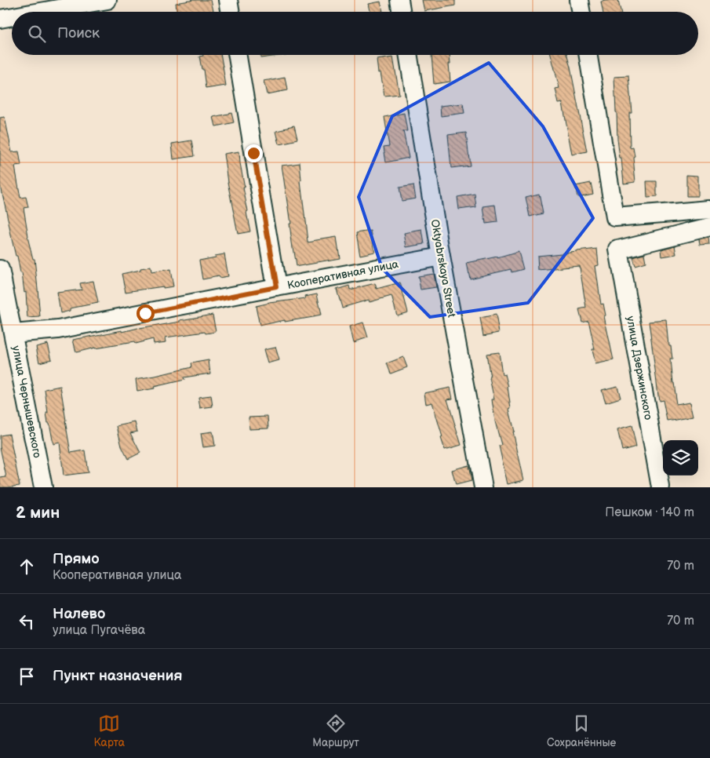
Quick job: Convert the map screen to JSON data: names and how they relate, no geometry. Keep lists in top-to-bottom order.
{
  "streets": {
    "street": [
      "Oktyabrskaya Street",
      "Кооперативная улица",
      "улица Дзержинского",
      "улица Чернышевского"
    ]
  },
  "crossings": [
    ["Oktyabrskaya Street", "Кооперативная улица"],
    ["Кооперативная улица", "улица Чернышевского"]
  ],
  "page": {
    "search": "Поиск",
    "heading": ["2 мин", "Пешком · 140 m"],
    "list": [
      ["Прямо", "Кооперативная улица", "70 m"],
      ["Налево", "улица Пугачёва", "70 m"],
      "Пункт назначения"
    ],
    "nav": ["Карта", "Маршрут", "Сохранённые"]
  }
}
